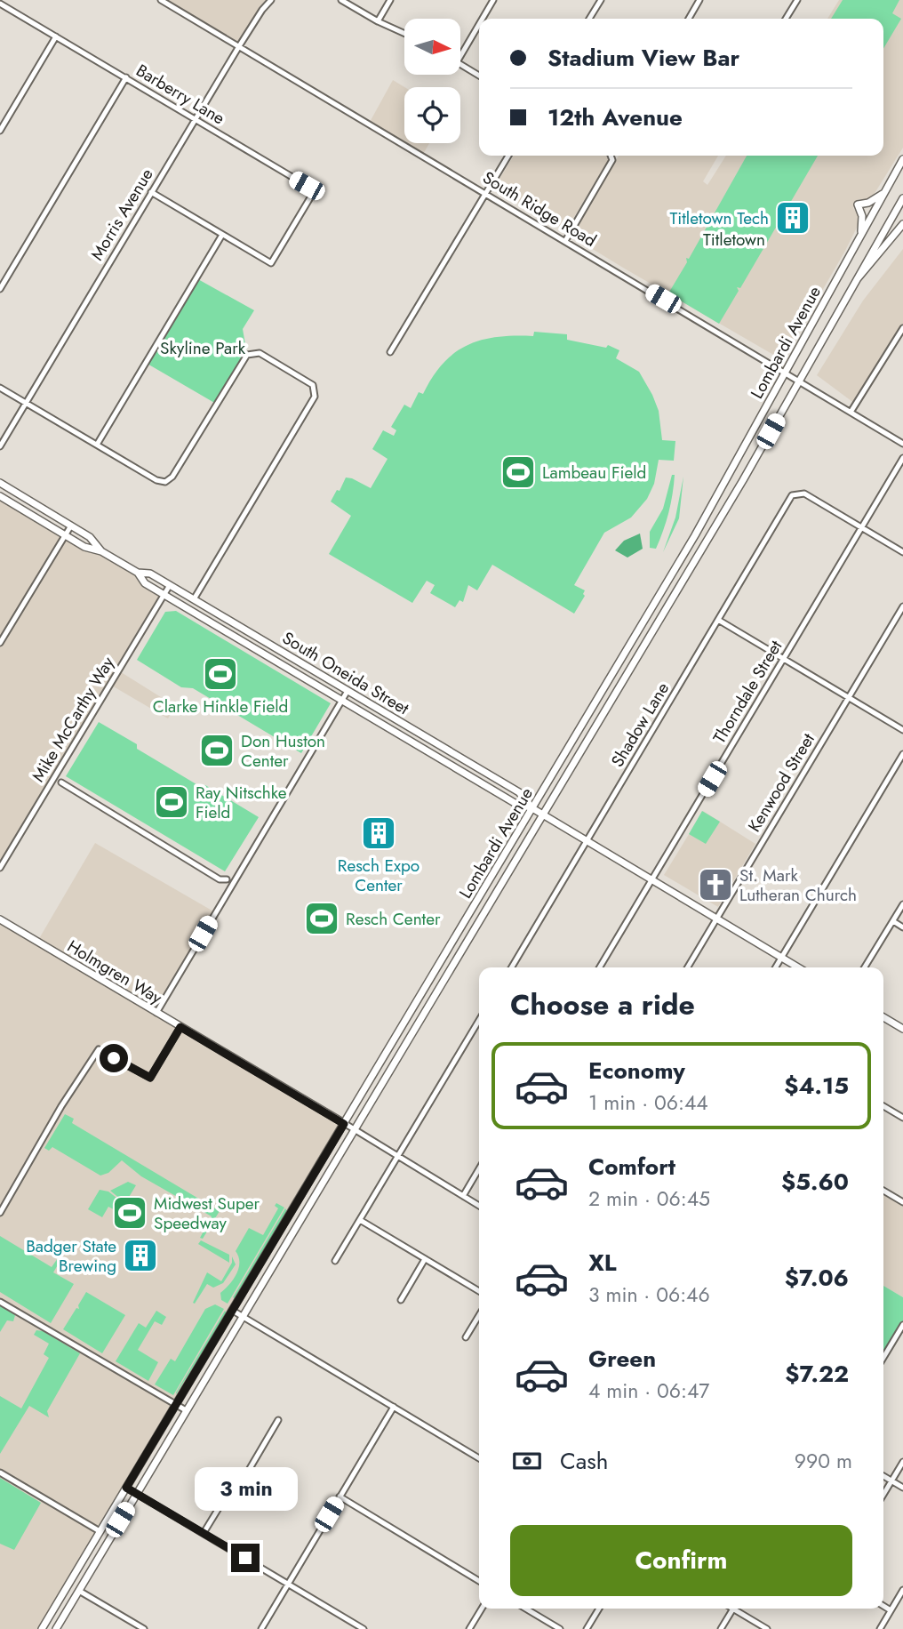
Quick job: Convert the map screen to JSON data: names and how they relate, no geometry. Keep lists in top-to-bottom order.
{
  "streets": {
    "main road": ["Lombardi Avenue", "South Oneida Street", "Holmgren Way"],
    "street": [
      "Barberry Lane",
      "South Ridge Road",
      "Morris Avenue",
      "Thorndale Street",
      "Mike McCarthy Way",
      "Shadow Lane",
      "Kenwood Street"
    ]
  },
  "crossings": [
    ["Barberry Lane", "Morris Avenue"],
    ["South Ridge Road", "Morris Avenue"],
    ["South Ridge Road", "Lombardi Avenue"],
    ["Lombardi Avenue", "South Oneida Street"],
    ["Lombardi Avenue", "Holmgren Way"],
    ["South Oneida Street", "Thorndale Street"],
    ["South Oneida Street", "Mike McCarthy Way"],
    ["South Oneida Street", "Shadow Lane"],
    ["South Oneida Street", "Kenwood Street"],
    ["Thorndale Street", "Shadow Lane"]
  ],
  "parks": ["Titletown", "Skyline Park"],
  "places": {
    "building": ["Titletown Tech", "Resch Expo Center", "Badger State Brewing"],
    "sports": [
      "Lambeau Field",
      "Clarke Hinkle Field",
      "Don Huston Center",
      "Ray Nitschke Field",
      "Resch Center",
      "Midwest Super Speedway"
    ],
    "church": ["St. Mark Lutheran Church"]
  },
  "north": "right",
  "page": {
    "banner": ["Stadium View Bar", "12th Avenue"],
    "heading": "Choose a ride",
    "list": [
      {
        "name": "Economy",
        "note": "1 min · 06:44",
        "value": "$4.15"
      },
      {
        "name": "Comfort",
        "note": "2 min · 06:45",
        "value": "$5.60"
      },
      {
        "name": "XL",
        "note": "3 min · 06:46",
        "value": "$7.06"
      },
      {
        "name": "Green",
        "note": "4 min · 06:47",
        "value": "$7.22"
      }
    ],
    "pay": ["Cash", "990 m"],
    "bubble": "3 min",
    "buttons": "Confirm"
  }
}
